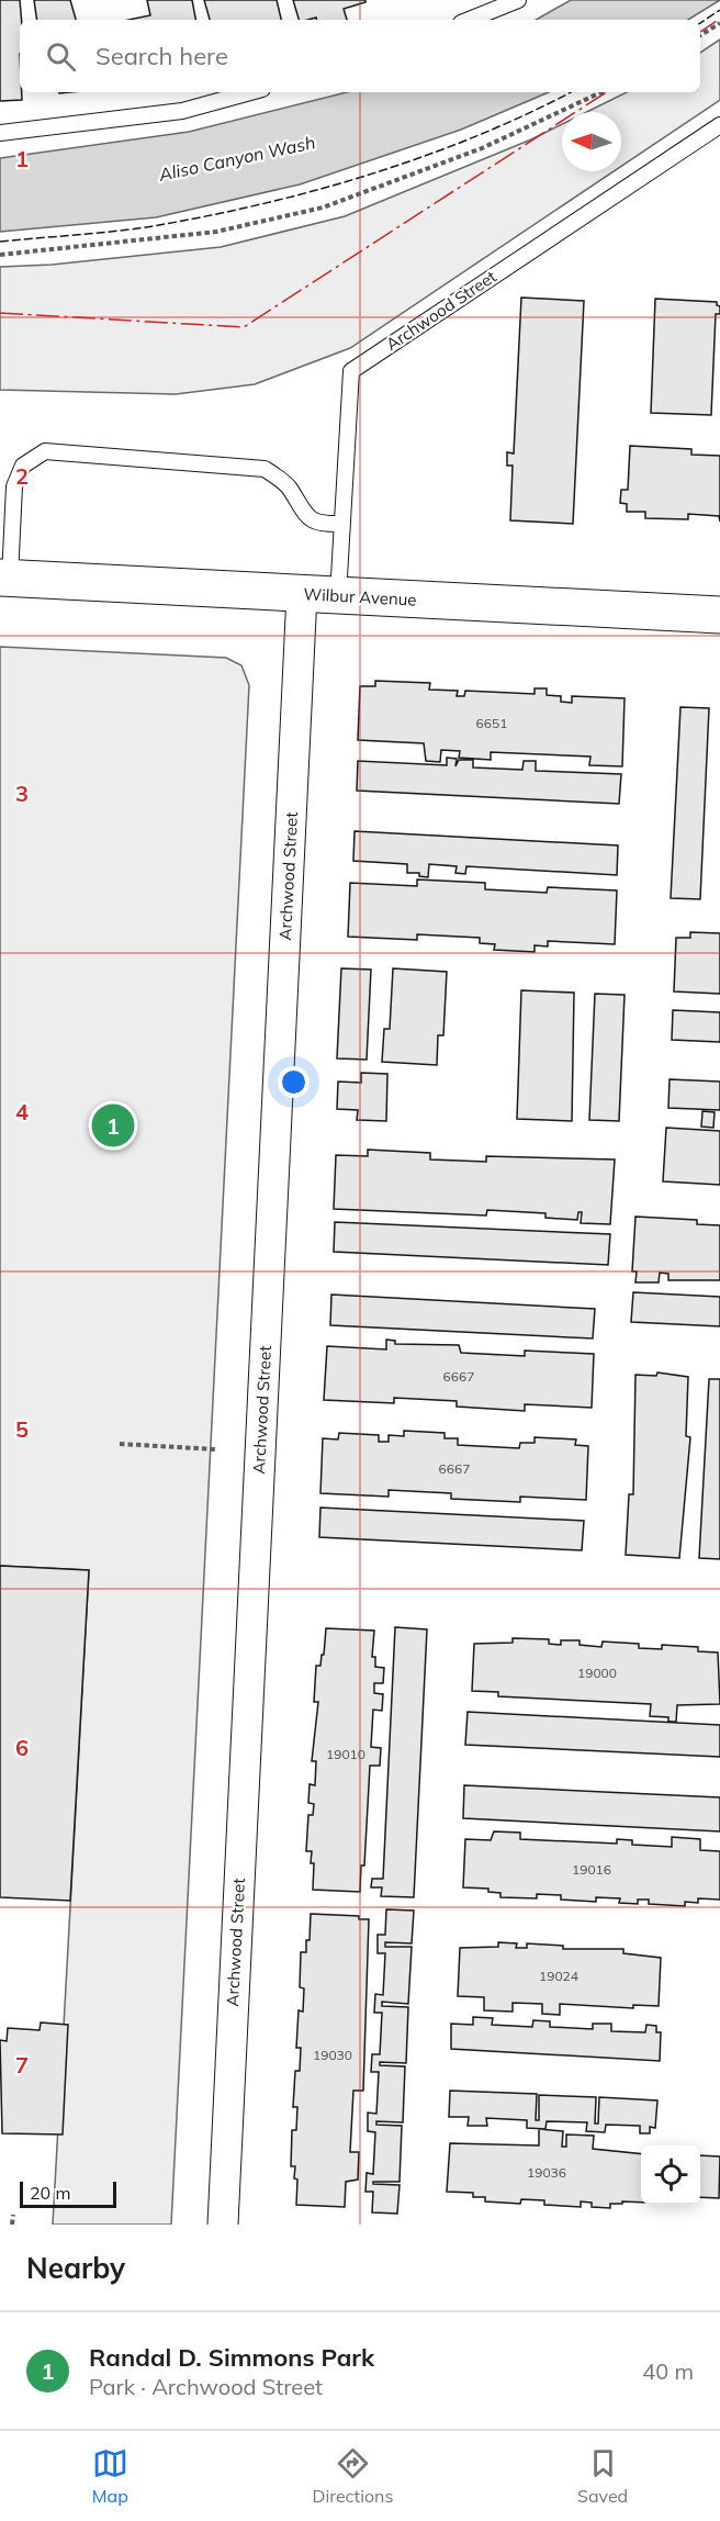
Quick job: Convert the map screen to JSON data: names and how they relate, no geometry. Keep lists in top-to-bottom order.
{
  "streets": {
    "main road": ["Wilbur Avenue"],
    "street": ["Archwood Street"]
  },
  "crossings": [
    ["Archwood Street", "Wilbur Avenue"]
  ],
  "water": ["Aliso Canyon Wash"],
  "house_numbers": [
    "6651",
    "6667",
    "6667",
    "19000",
    "19010",
    "19016",
    "19024",
    "19030",
    "19036"
  ],
  "scale_bar": "20 m",
  "north": "left",
  "page": {
    "search": "Search here",
    "pins": "1",
    "scale": "20 m",
    "heading": "Nearby",
    "list": [
      {
        "mark": "1",
        "name": "Randal D. Simmons Park",
        "note": "Park · Archwood Street",
        "value": "40 m"
      }
    ],
    "nav": ["Map", "Directions", "Saved"]
  },
  "grid": {
    "rows": [
      "1",
      "2",
      "3",
      "4",
      "5",
      "6",
      "7"
    ]
  }
}
